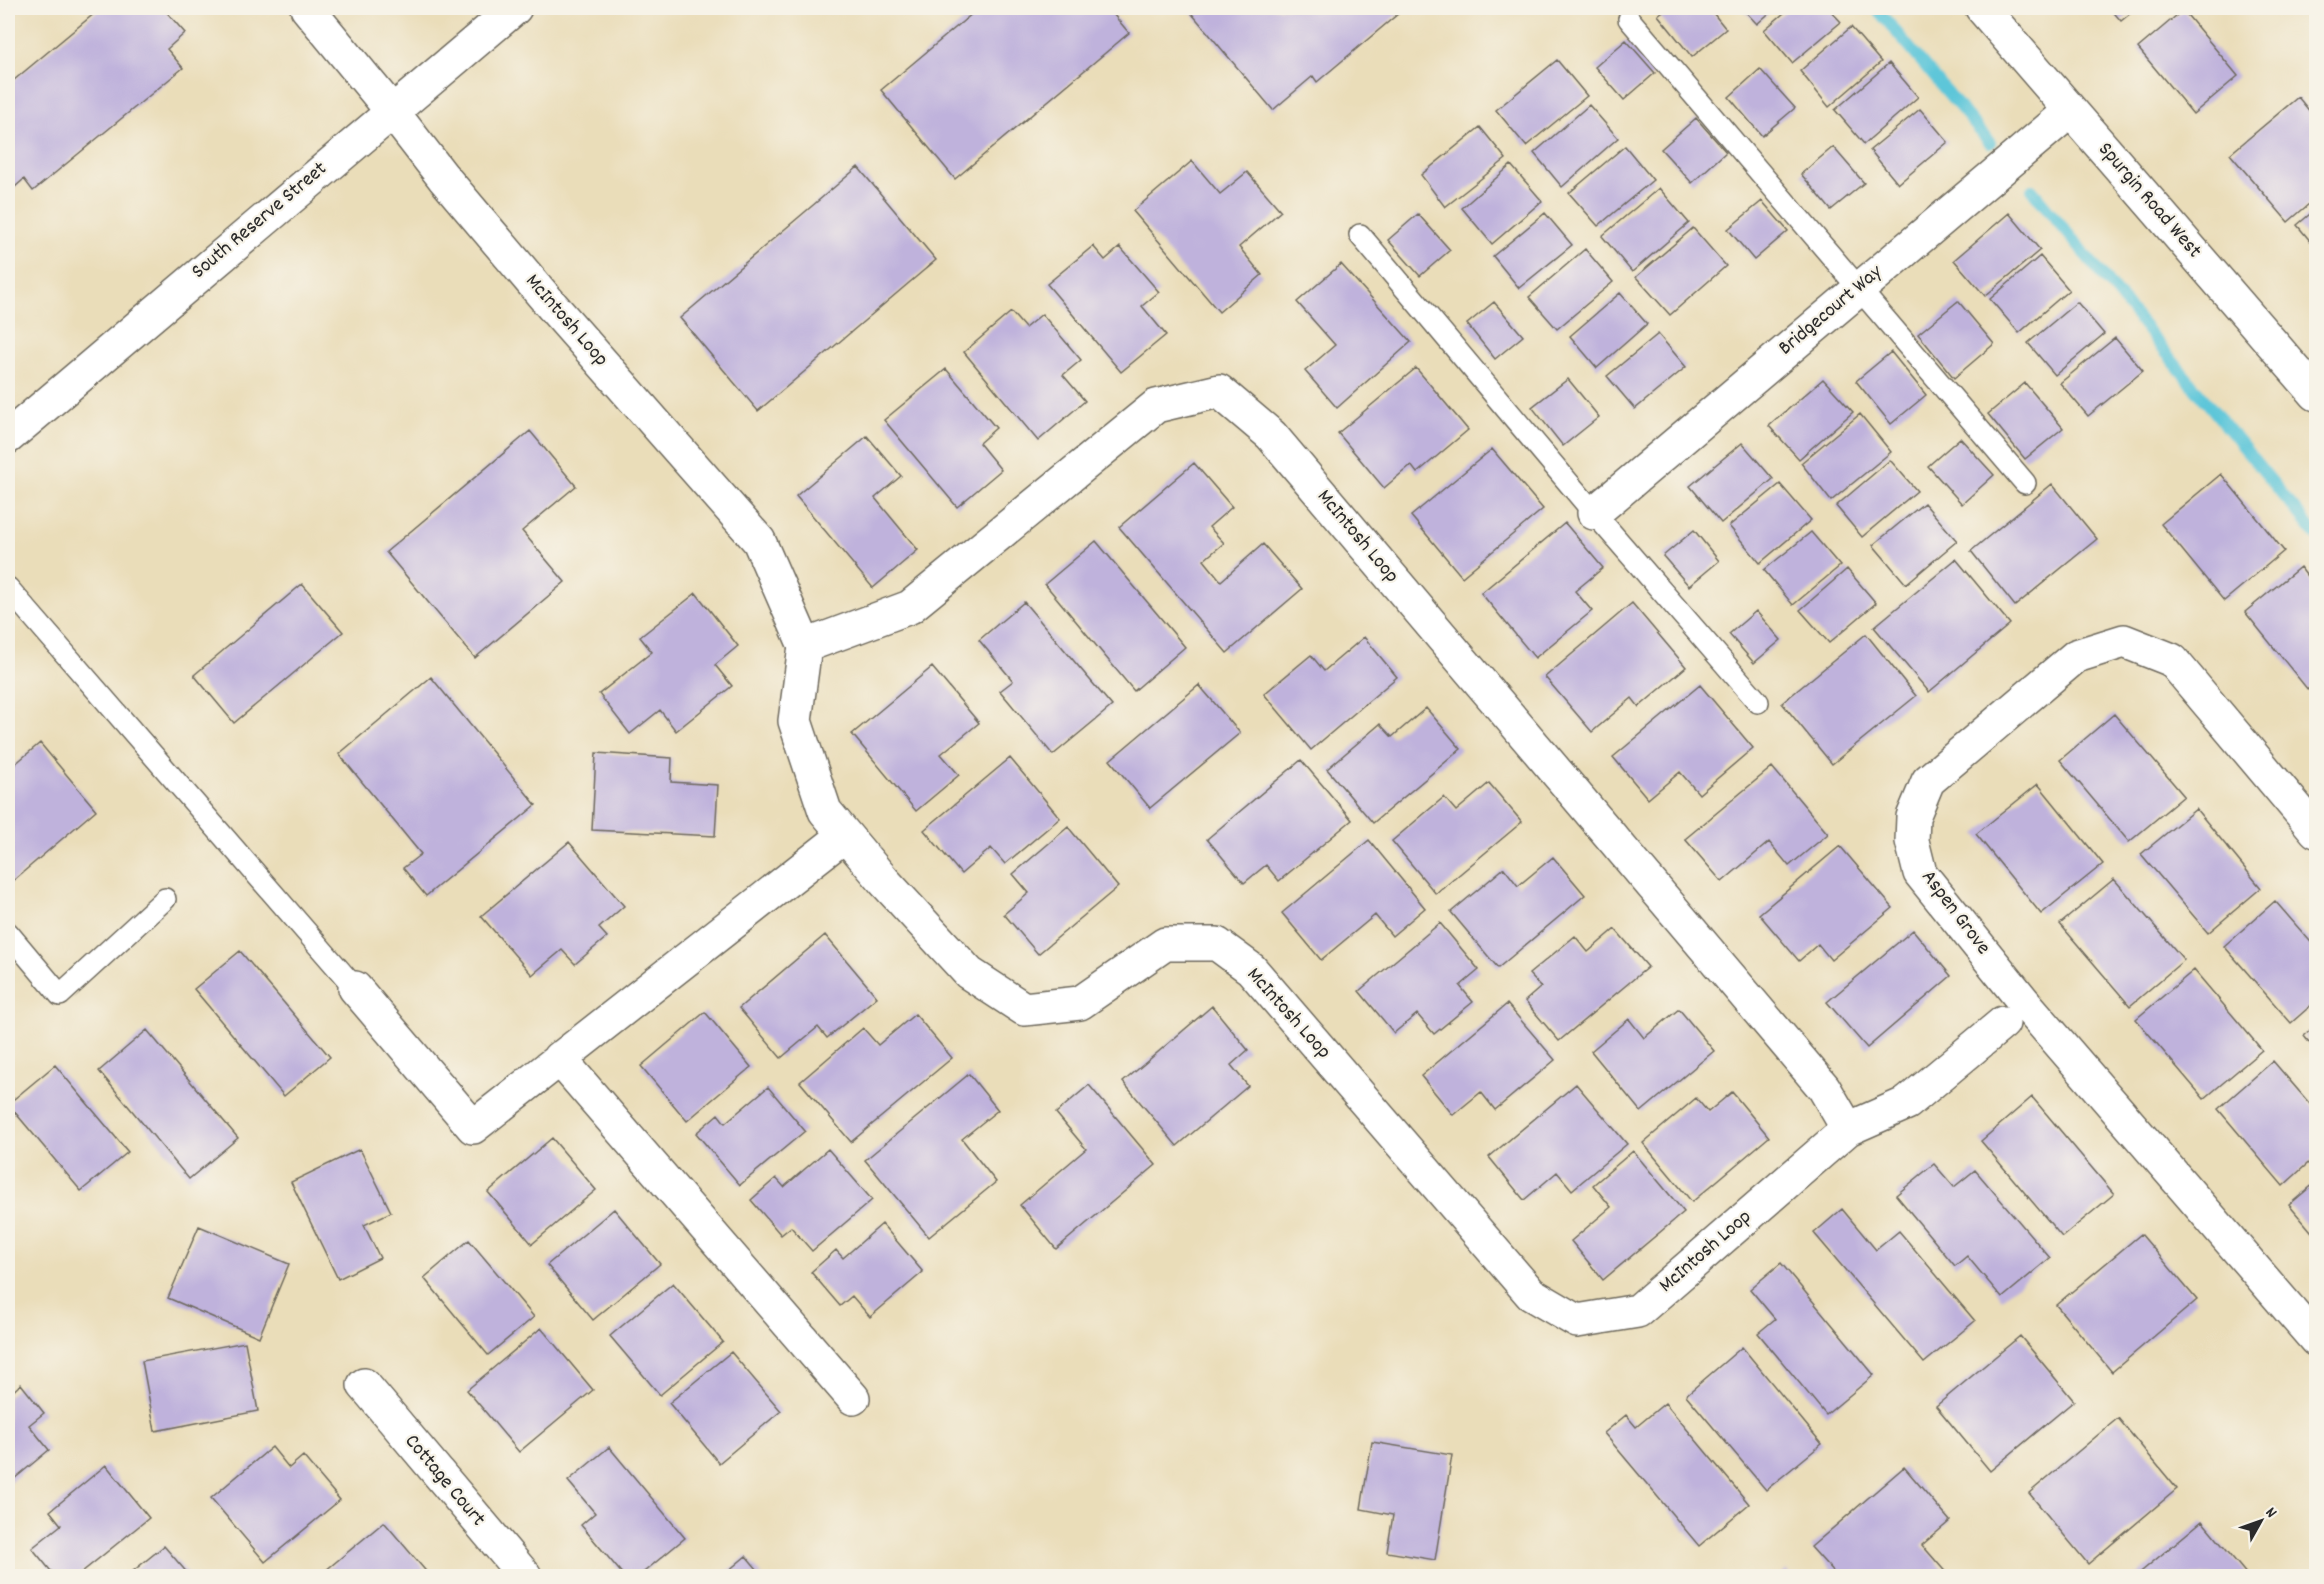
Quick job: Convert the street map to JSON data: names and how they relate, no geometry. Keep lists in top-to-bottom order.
{
  "streets": {
    "main road": [
      "Spurgin Road West",
      "South Reserve Street",
      "Bridgecourt Way",
      "McIntosh Loop",
      "Aspen Grove",
      "Cottage Court"
    ]
  },
  "crossings": [
    ["Spurgin Road West", "Bridgecourt Way"],
    ["South Reserve Street", "McIntosh Loop"]
  ],
  "north": "top right"
}
